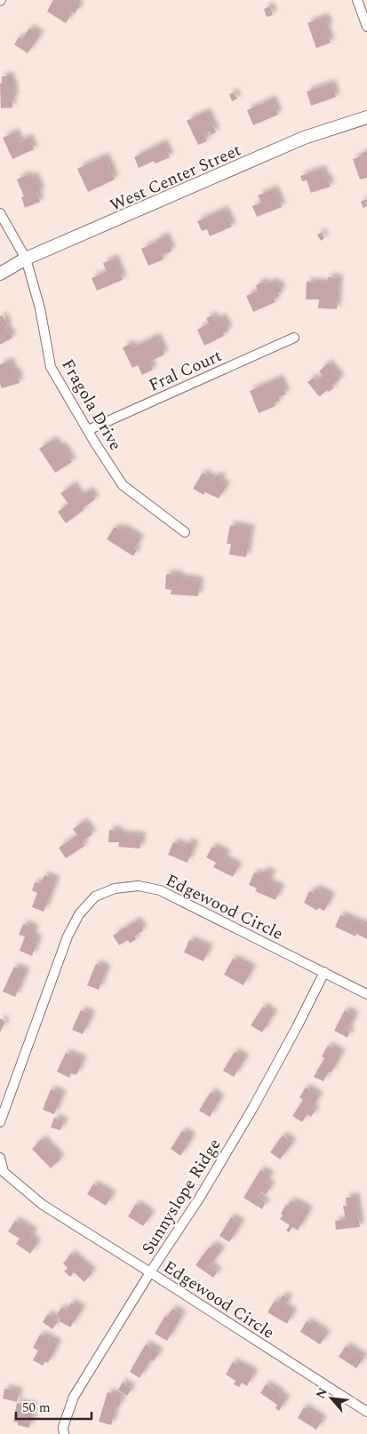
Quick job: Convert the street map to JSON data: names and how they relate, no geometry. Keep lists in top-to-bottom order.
{
  "streets": {
    "street": [
      "West Center Street",
      "Fral Court",
      "Fragola Drive",
      "Edgewood Circle",
      "Sunnyslope Ridge"
    ]
  },
  "crossings": [
    ["West Center Street", "Fragola Drive"],
    ["Fral Court", "Fragola Drive"],
    ["Edgewood Circle", "Sunnyslope Ridge"]
  ],
  "scale_bar": "50 m",
  "north": "top left"
}
